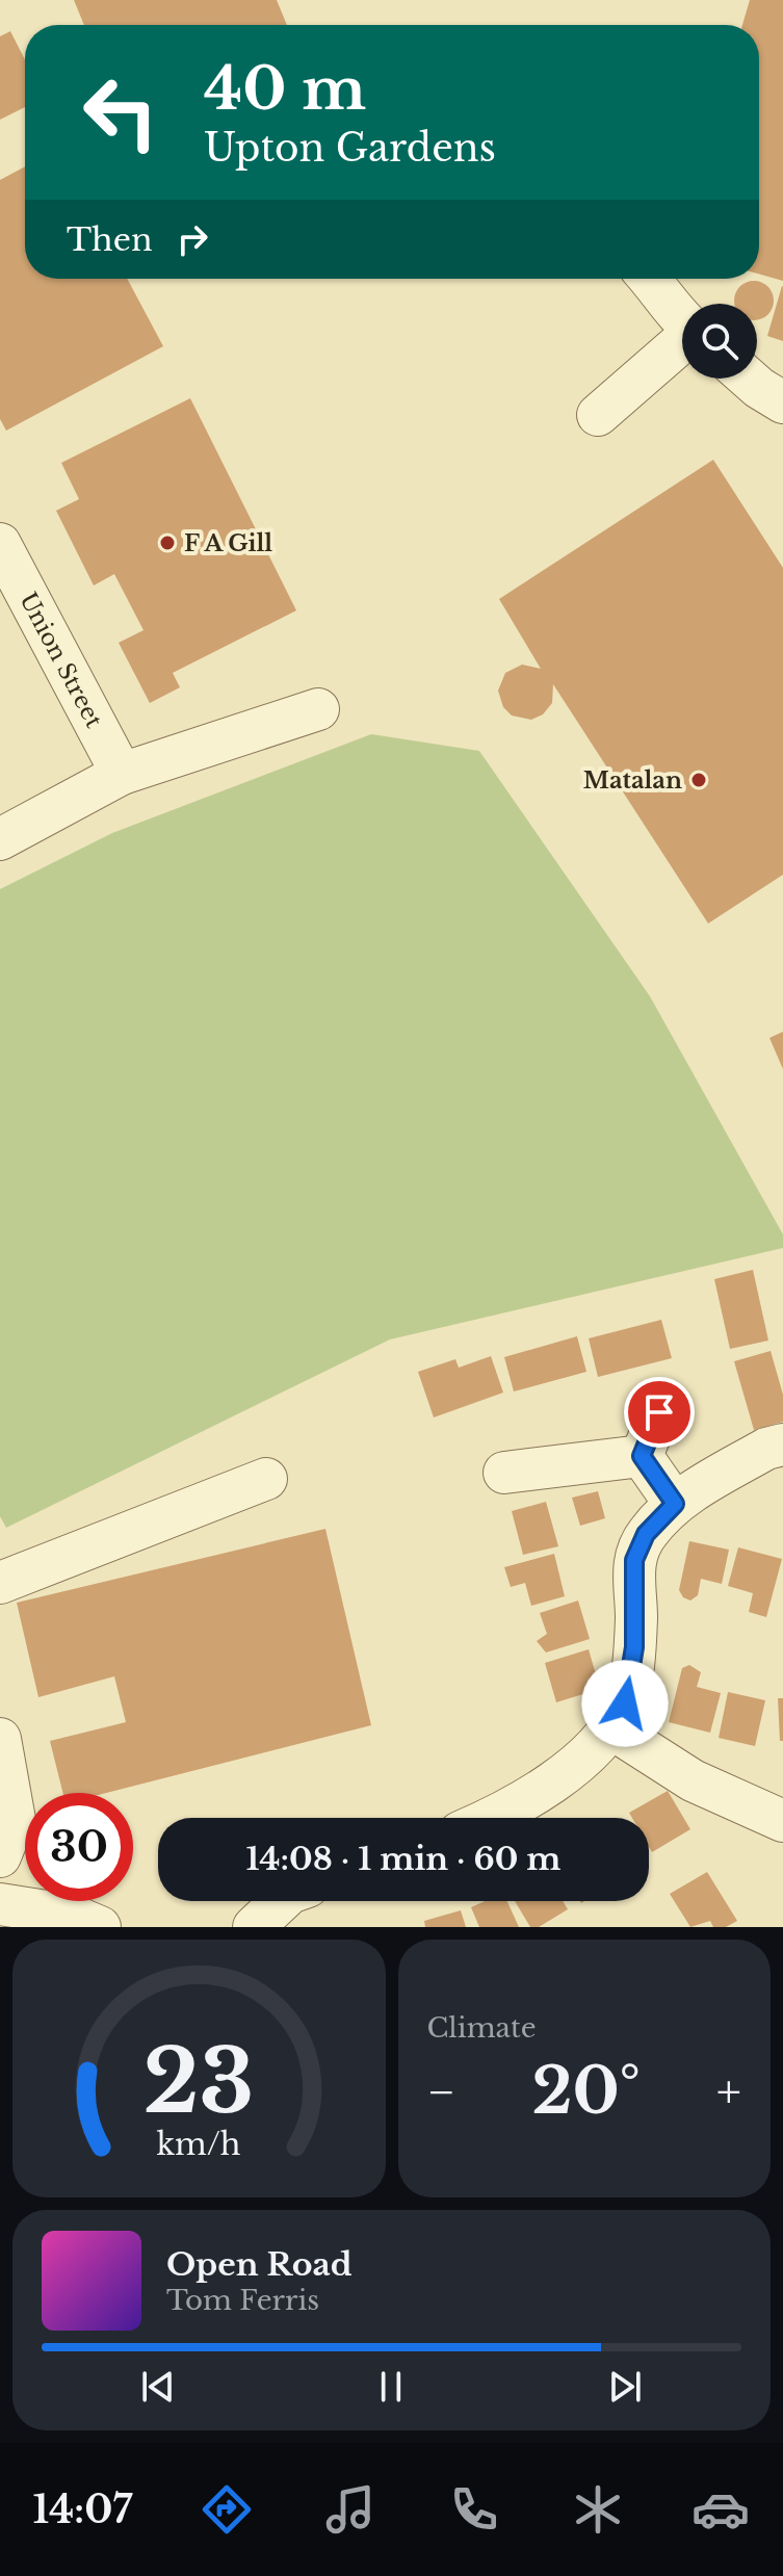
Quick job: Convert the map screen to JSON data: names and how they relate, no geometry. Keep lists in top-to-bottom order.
{
  "streets": {
    "street": ["Union Street"]
  },
  "places": ["F A Gill", "Matalan"],
  "page": {
    "turn": ["40 m", "Upton Gardens"],
    "then": "Then",
    "limit": "30",
    "trip": "14:08 · 1 min · 60 m",
    "tile": "Climate",
    "heat": ["−", "20°", "+"],
    "song": ["Open Road", "Tom Ferris"],
    "tabs": "14:07",
    "gauge": ["23", "km/h"]
  }
}
